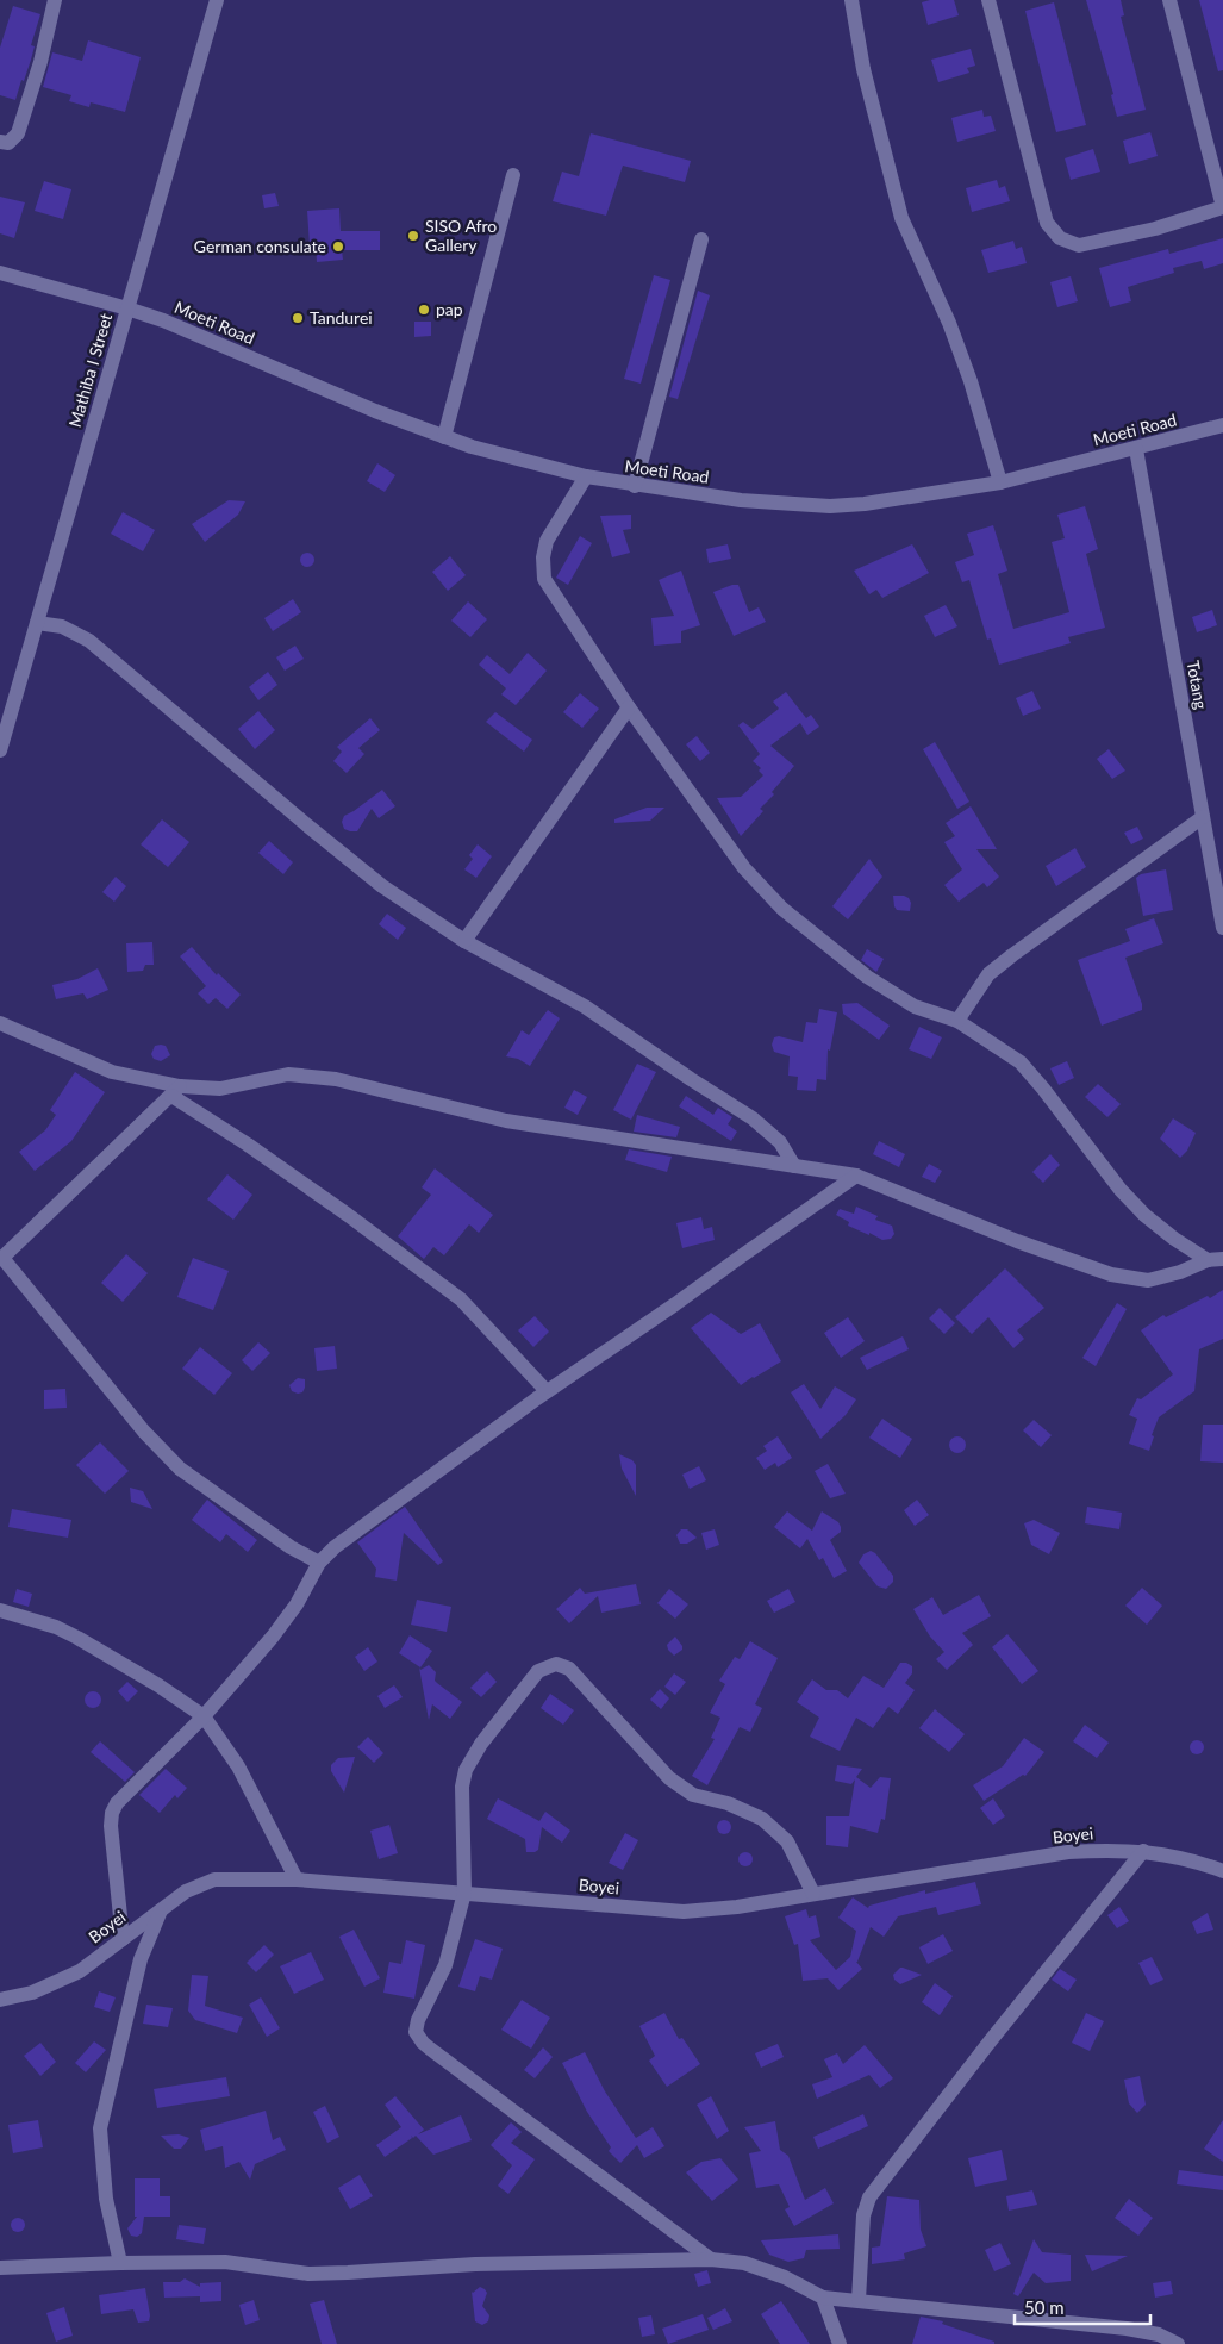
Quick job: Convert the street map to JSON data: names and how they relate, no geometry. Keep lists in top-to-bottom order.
{
  "streets": {
    "street": [
      "Moeti Road",
      "Mathiba I Street",
      "Totang",
      "Boyei"
    ]
  },
  "crossings": [
    ["Moeti Road", "Mathiba I Street"],
    ["Moeti Road", "Totang"]
  ],
  "places": [
    "SISO Afro Gallery",
    "German consulate",
    "pap",
    "Tandurei"
  ],
  "scale_bar": "50 m"
}
